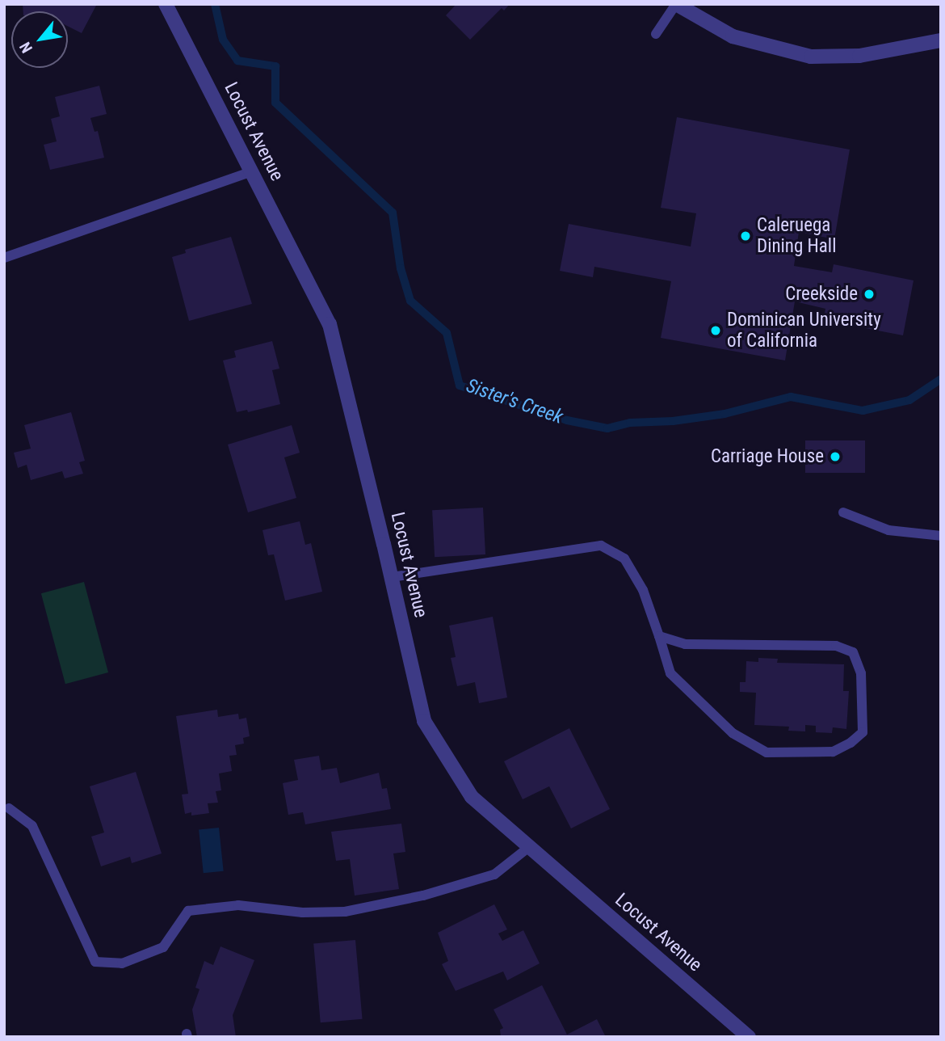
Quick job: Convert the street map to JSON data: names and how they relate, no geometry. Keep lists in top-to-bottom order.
{
  "streets": {
    "street": ["Locust Avenue"]
  },
  "water": ["Sister's Creek"],
  "places": [
    "Caleruega Dining Hall",
    "Creekside",
    "Dominican University of California",
    "Carriage House"
  ],
  "north": "bottom left"
}
